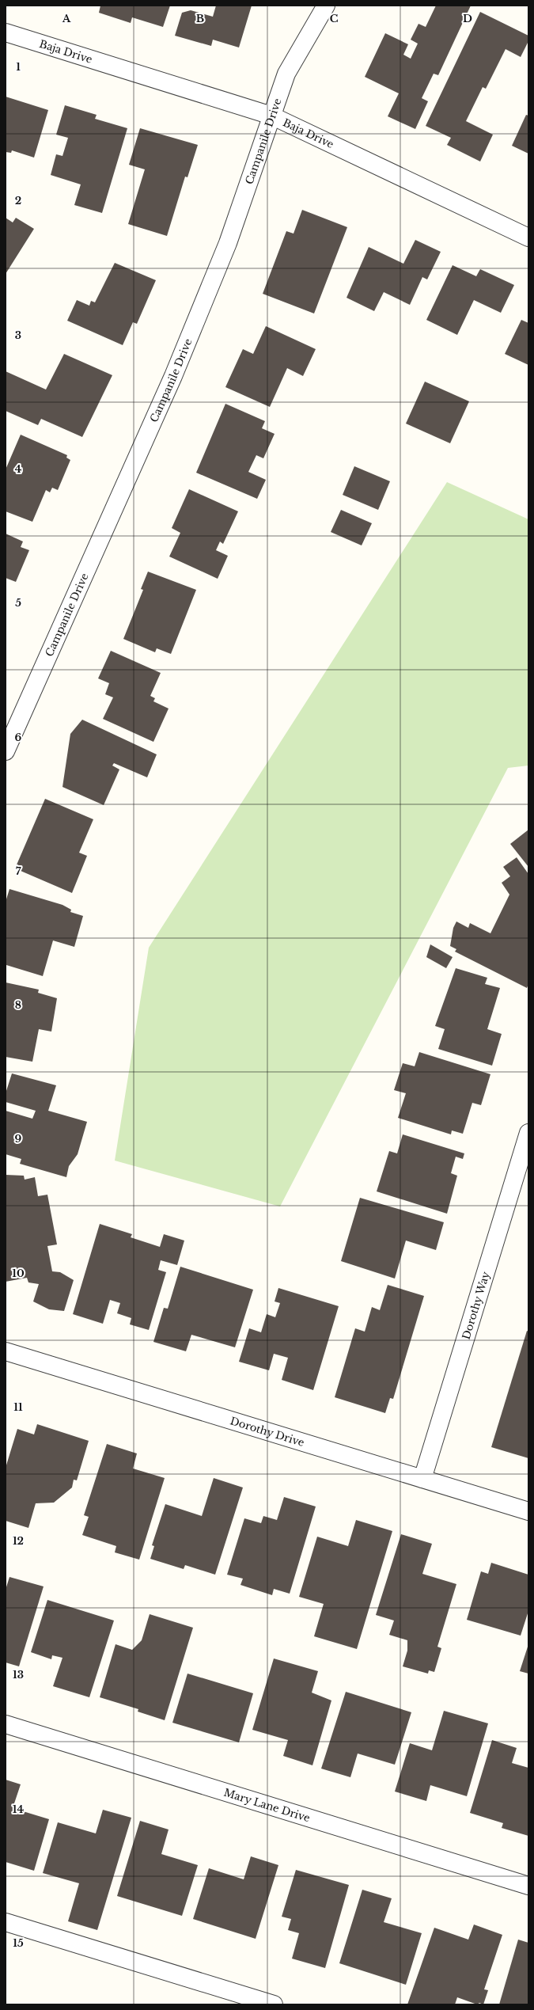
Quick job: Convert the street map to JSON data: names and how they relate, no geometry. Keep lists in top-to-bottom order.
{
  "streets": {
    "street": [
      "Baja Drive",
      "Campanile Drive",
      "Dorothy Way",
      "Dorothy Drive",
      "Mary Lane Drive"
    ]
  },
  "crossings": [
    ["Baja Drive", "Campanile Drive"],
    ["Dorothy Way", "Dorothy Drive"]
  ],
  "grid": {
    "columns": [
      "A",
      "B",
      "C",
      "D"
    ],
    "rows": [
      "1",
      "2",
      "3",
      "4",
      "5",
      "6",
      "7",
      "8",
      "9",
      "10",
      "11",
      "12",
      "13",
      "14",
      "15"
    ]
  }
}
